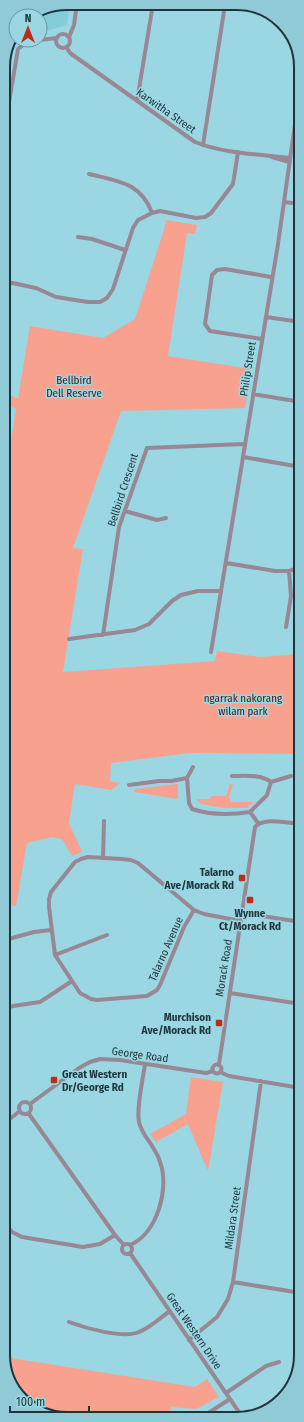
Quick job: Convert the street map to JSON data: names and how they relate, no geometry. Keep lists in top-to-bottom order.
{
  "streets": {
    "street": [
      "Karwitha Street",
      "Philip Street",
      "Bellbird Crescent",
      "Talarno Avenue",
      "Morack Road",
      "George Road",
      "Mildara Street",
      "Great Western Drive"
    ]
  },
  "crossings": [
    ["Karwitha Street", "Philip Street"],
    ["Philip Street", "Bellbird Crescent"],
    ["Talarno Avenue", "Morack Road"],
    ["Morack Road", "George Road"],
    ["Mildara Street", "Great Western Drive"]
  ],
  "parks": ["Bellbird Dell Reserve", "ngarrak nakorang wilam park"],
  "places": {
    "transit": [
      "Talarno Ave/Morack Rd",
      "Wynne Ct/Morack Rd",
      "Murchison Ave/Morack Rd",
      "Great Western Dr/George Rd"
    ]
  },
  "scale_bar": "100 m",
  "north": "top"
}
